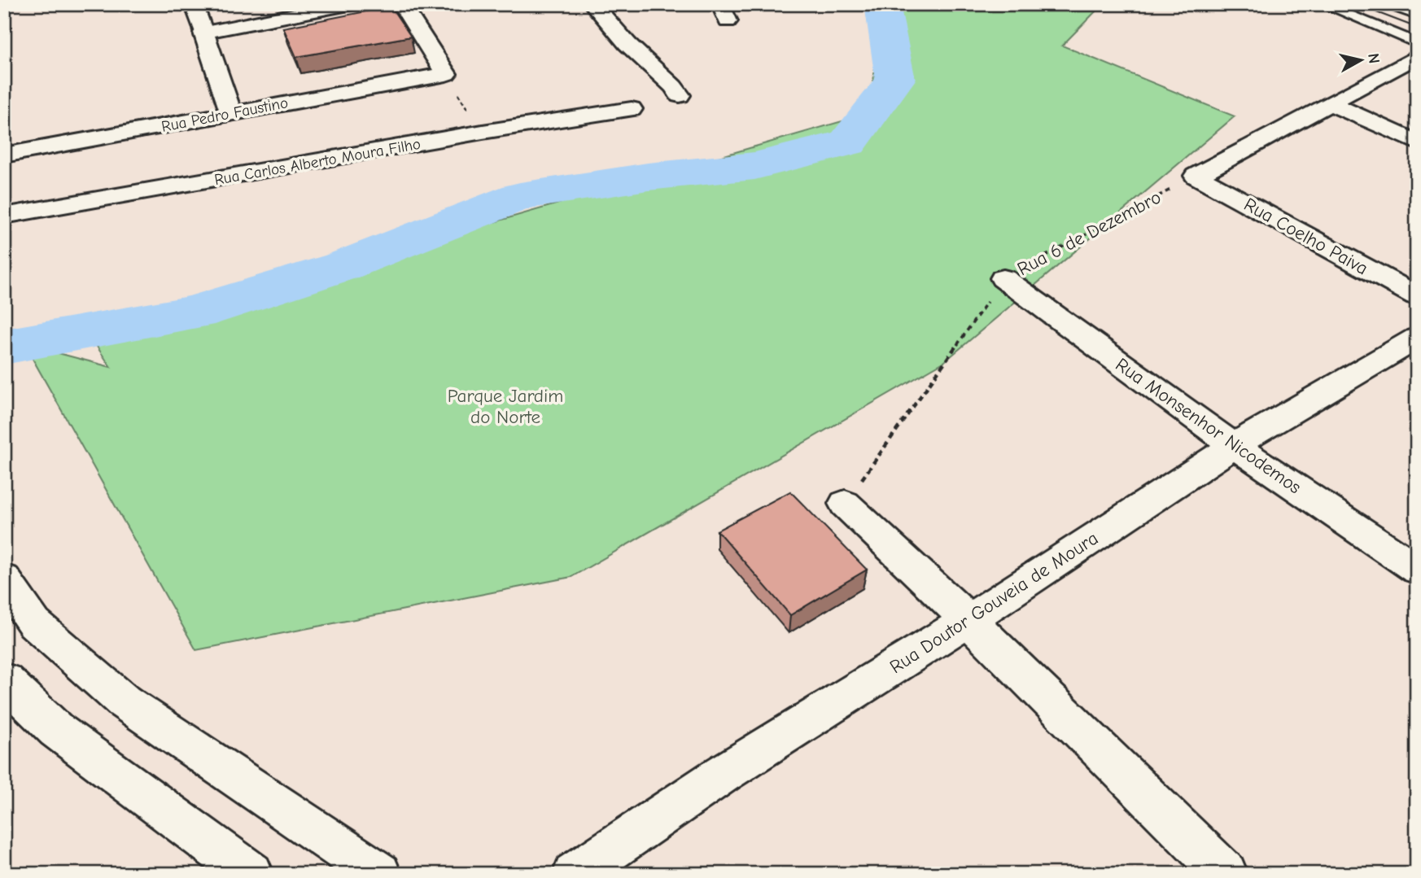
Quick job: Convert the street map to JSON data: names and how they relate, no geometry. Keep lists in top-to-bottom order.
{
  "streets": {
    "street": [
      "Rua Pedro Faustino",
      "Rua Carlos Alberto Moura Filho",
      "Rua Coelho Paiva",
      "Rua Monsenhor Nicodemos",
      "Rua Doutor Gouveia de Moura"
    ],
    "path": ["Rua 6 de Dezembro"]
  },
  "crossings": [
    ["Rua 6 de Dezembro", "Rua Coelho Paiva"],
    ["Rua 6 de Dezembro", "Rua Monsenhor Nicodemos"],
    ["Rua Monsenhor Nicodemos", "Rua Doutor Gouveia de Moura"]
  ],
  "parks": ["Parque Jardim do Norte"],
  "north": "right"
}
